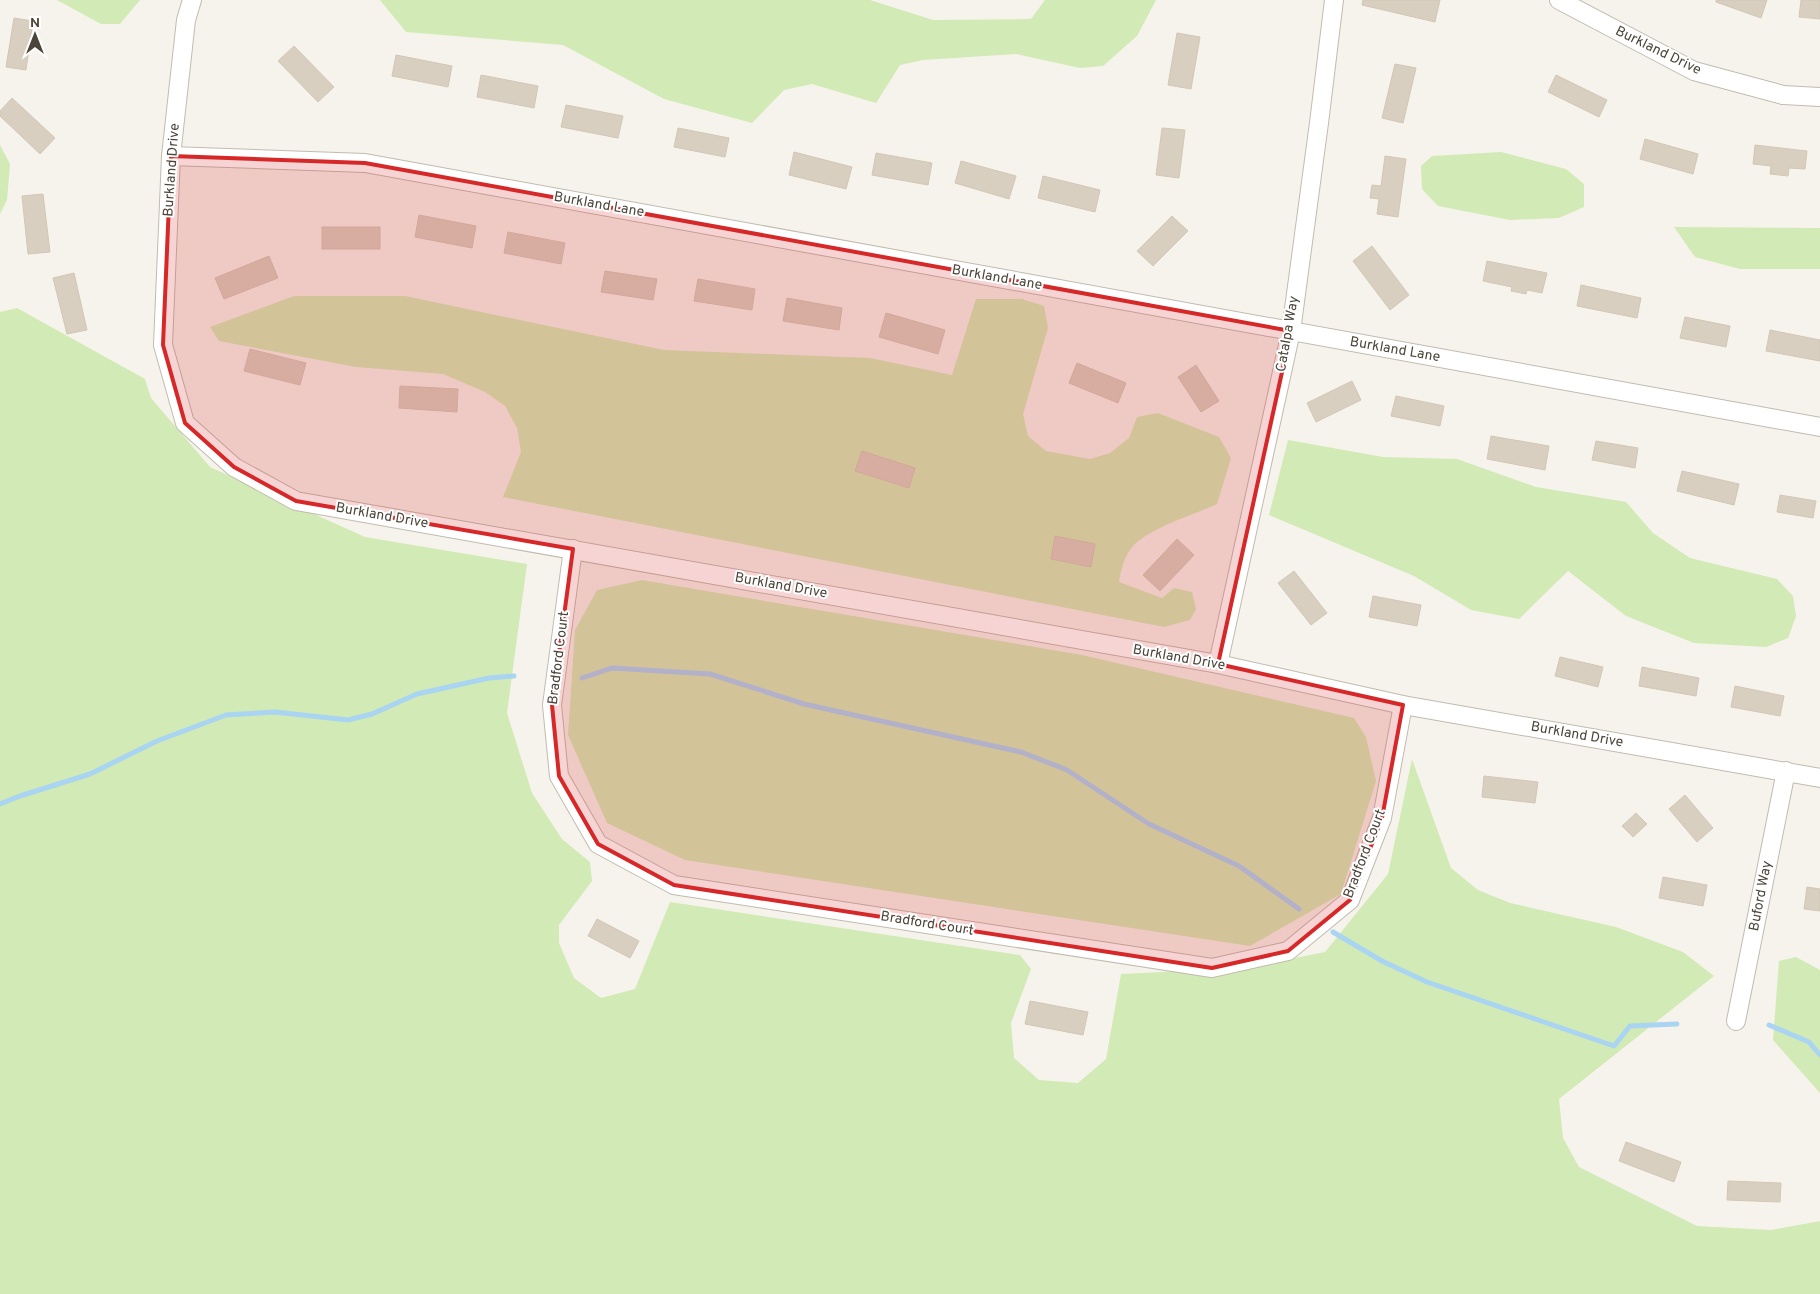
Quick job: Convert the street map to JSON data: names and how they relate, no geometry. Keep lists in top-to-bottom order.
{
  "streets": {
    "street": [
      "Burkland Drive",
      "Burkland Lane",
      "Catalpa Way",
      "Bradford Court",
      "Buford Way"
    ]
  },
  "crossings": [
    ["Burkland Drive", "Burkland Lane"],
    ["Burkland Drive", "Catalpa Way"],
    ["Burkland Drive", "Bradford Court"],
    ["Burkland Drive", "Buford Way"],
    ["Burkland Lane", "Catalpa Way"]
  ],
  "north": "top"
}
